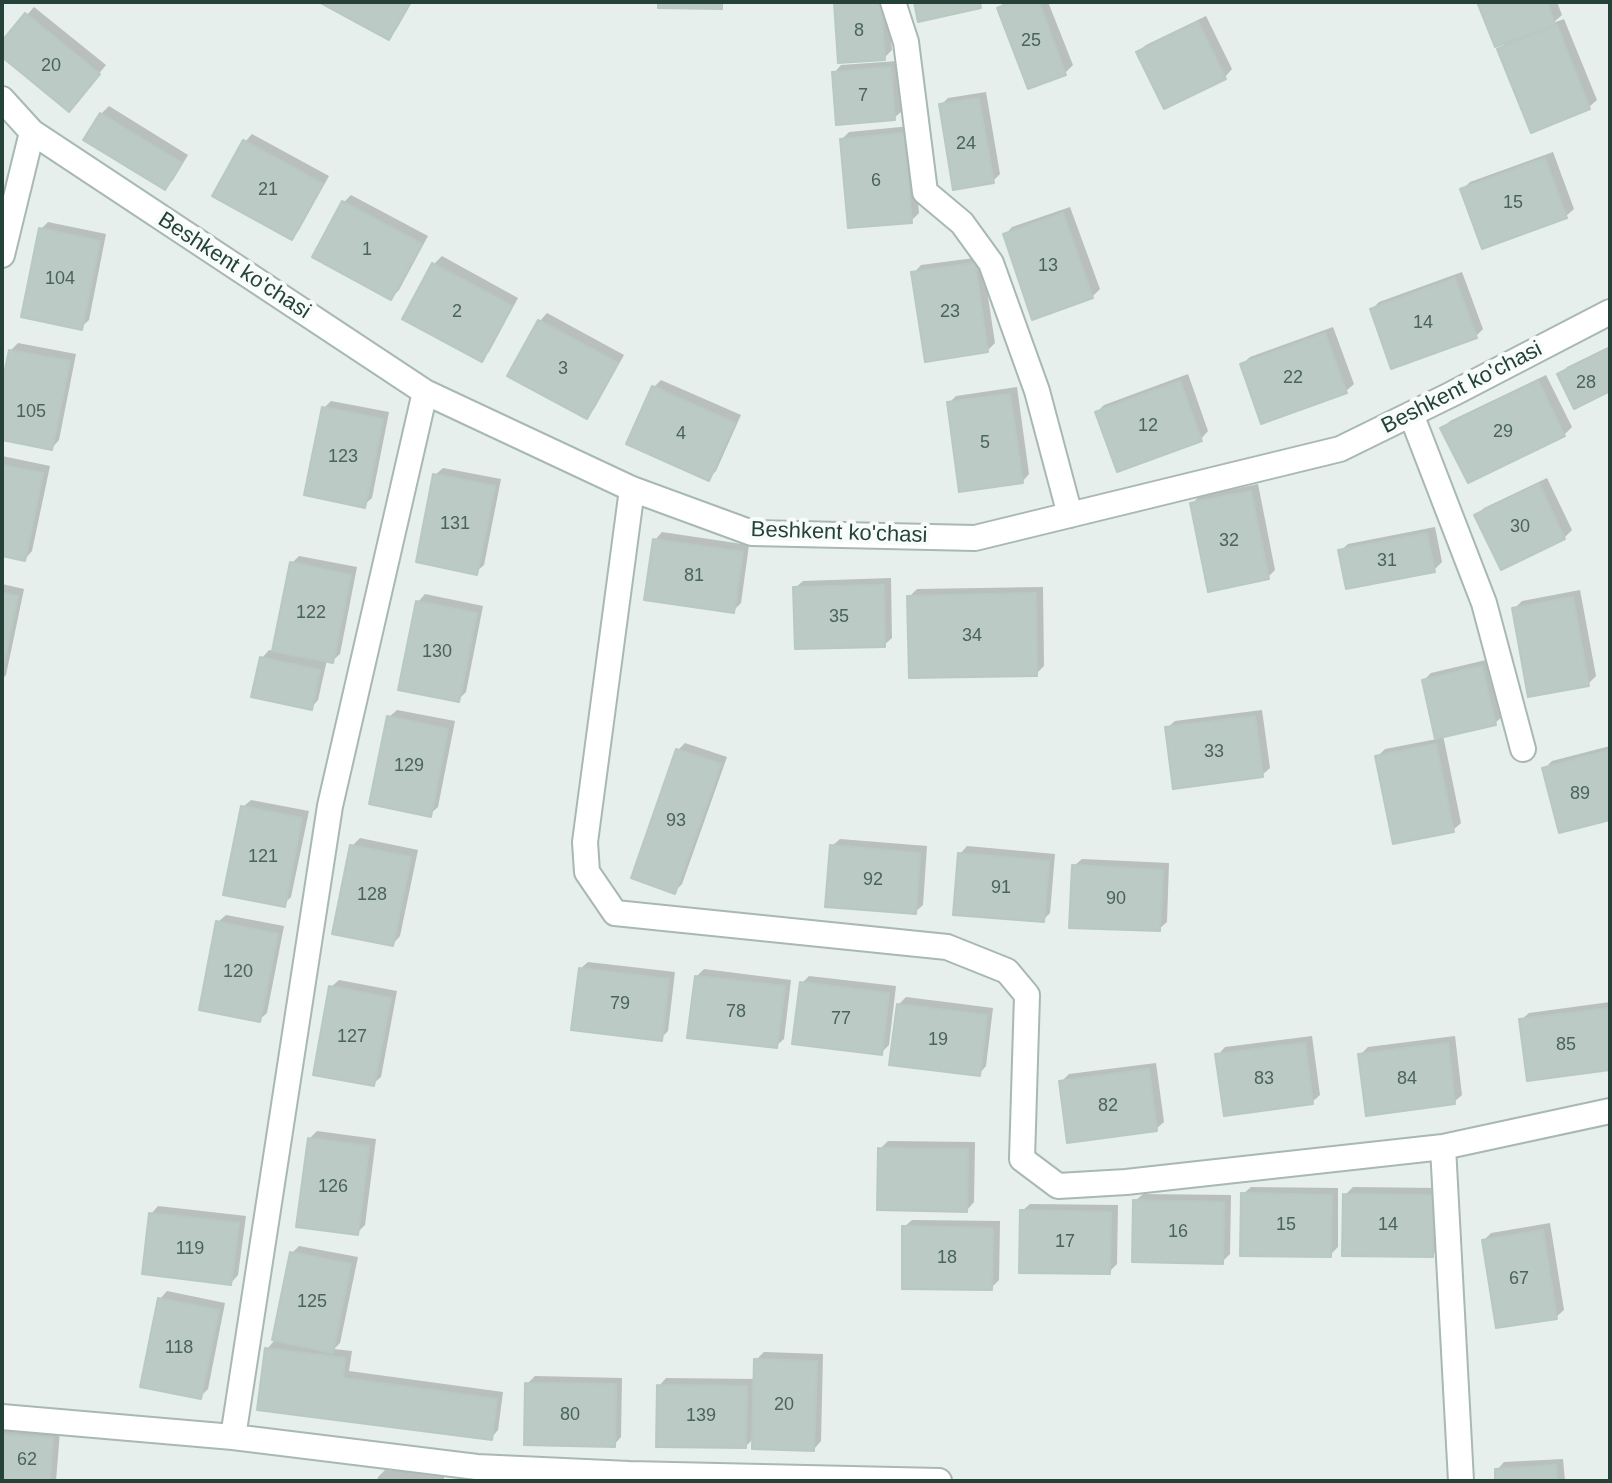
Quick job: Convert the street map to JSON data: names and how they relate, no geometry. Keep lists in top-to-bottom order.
{
  "streets": {
    "street": ["Beshkent ko'chasi"]
  },
  "house_numbers": [
    "8",
    "25",
    "20",
    "7",
    "24",
    "6",
    "21",
    "15",
    "1",
    "13",
    "104",
    "2",
    "23",
    "14",
    "3",
    "22",
    "28",
    "105",
    "12",
    "29",
    "4",
    "5",
    "123",
    "131",
    "30",
    "32",
    "31",
    "81",
    "122",
    "35",
    "34",
    "130",
    "33",
    "129",
    "89",
    "93",
    "121",
    "92",
    "91",
    "128",
    "90",
    "120",
    "79",
    "78",
    "77",
    "127",
    "19",
    "85",
    "83",
    "84",
    "82",
    "126",
    "15",
    "14",
    "16",
    "17",
    "119",
    "18",
    "67",
    "125",
    "118",
    "20",
    "80",
    "139",
    "62"
  ]
}
